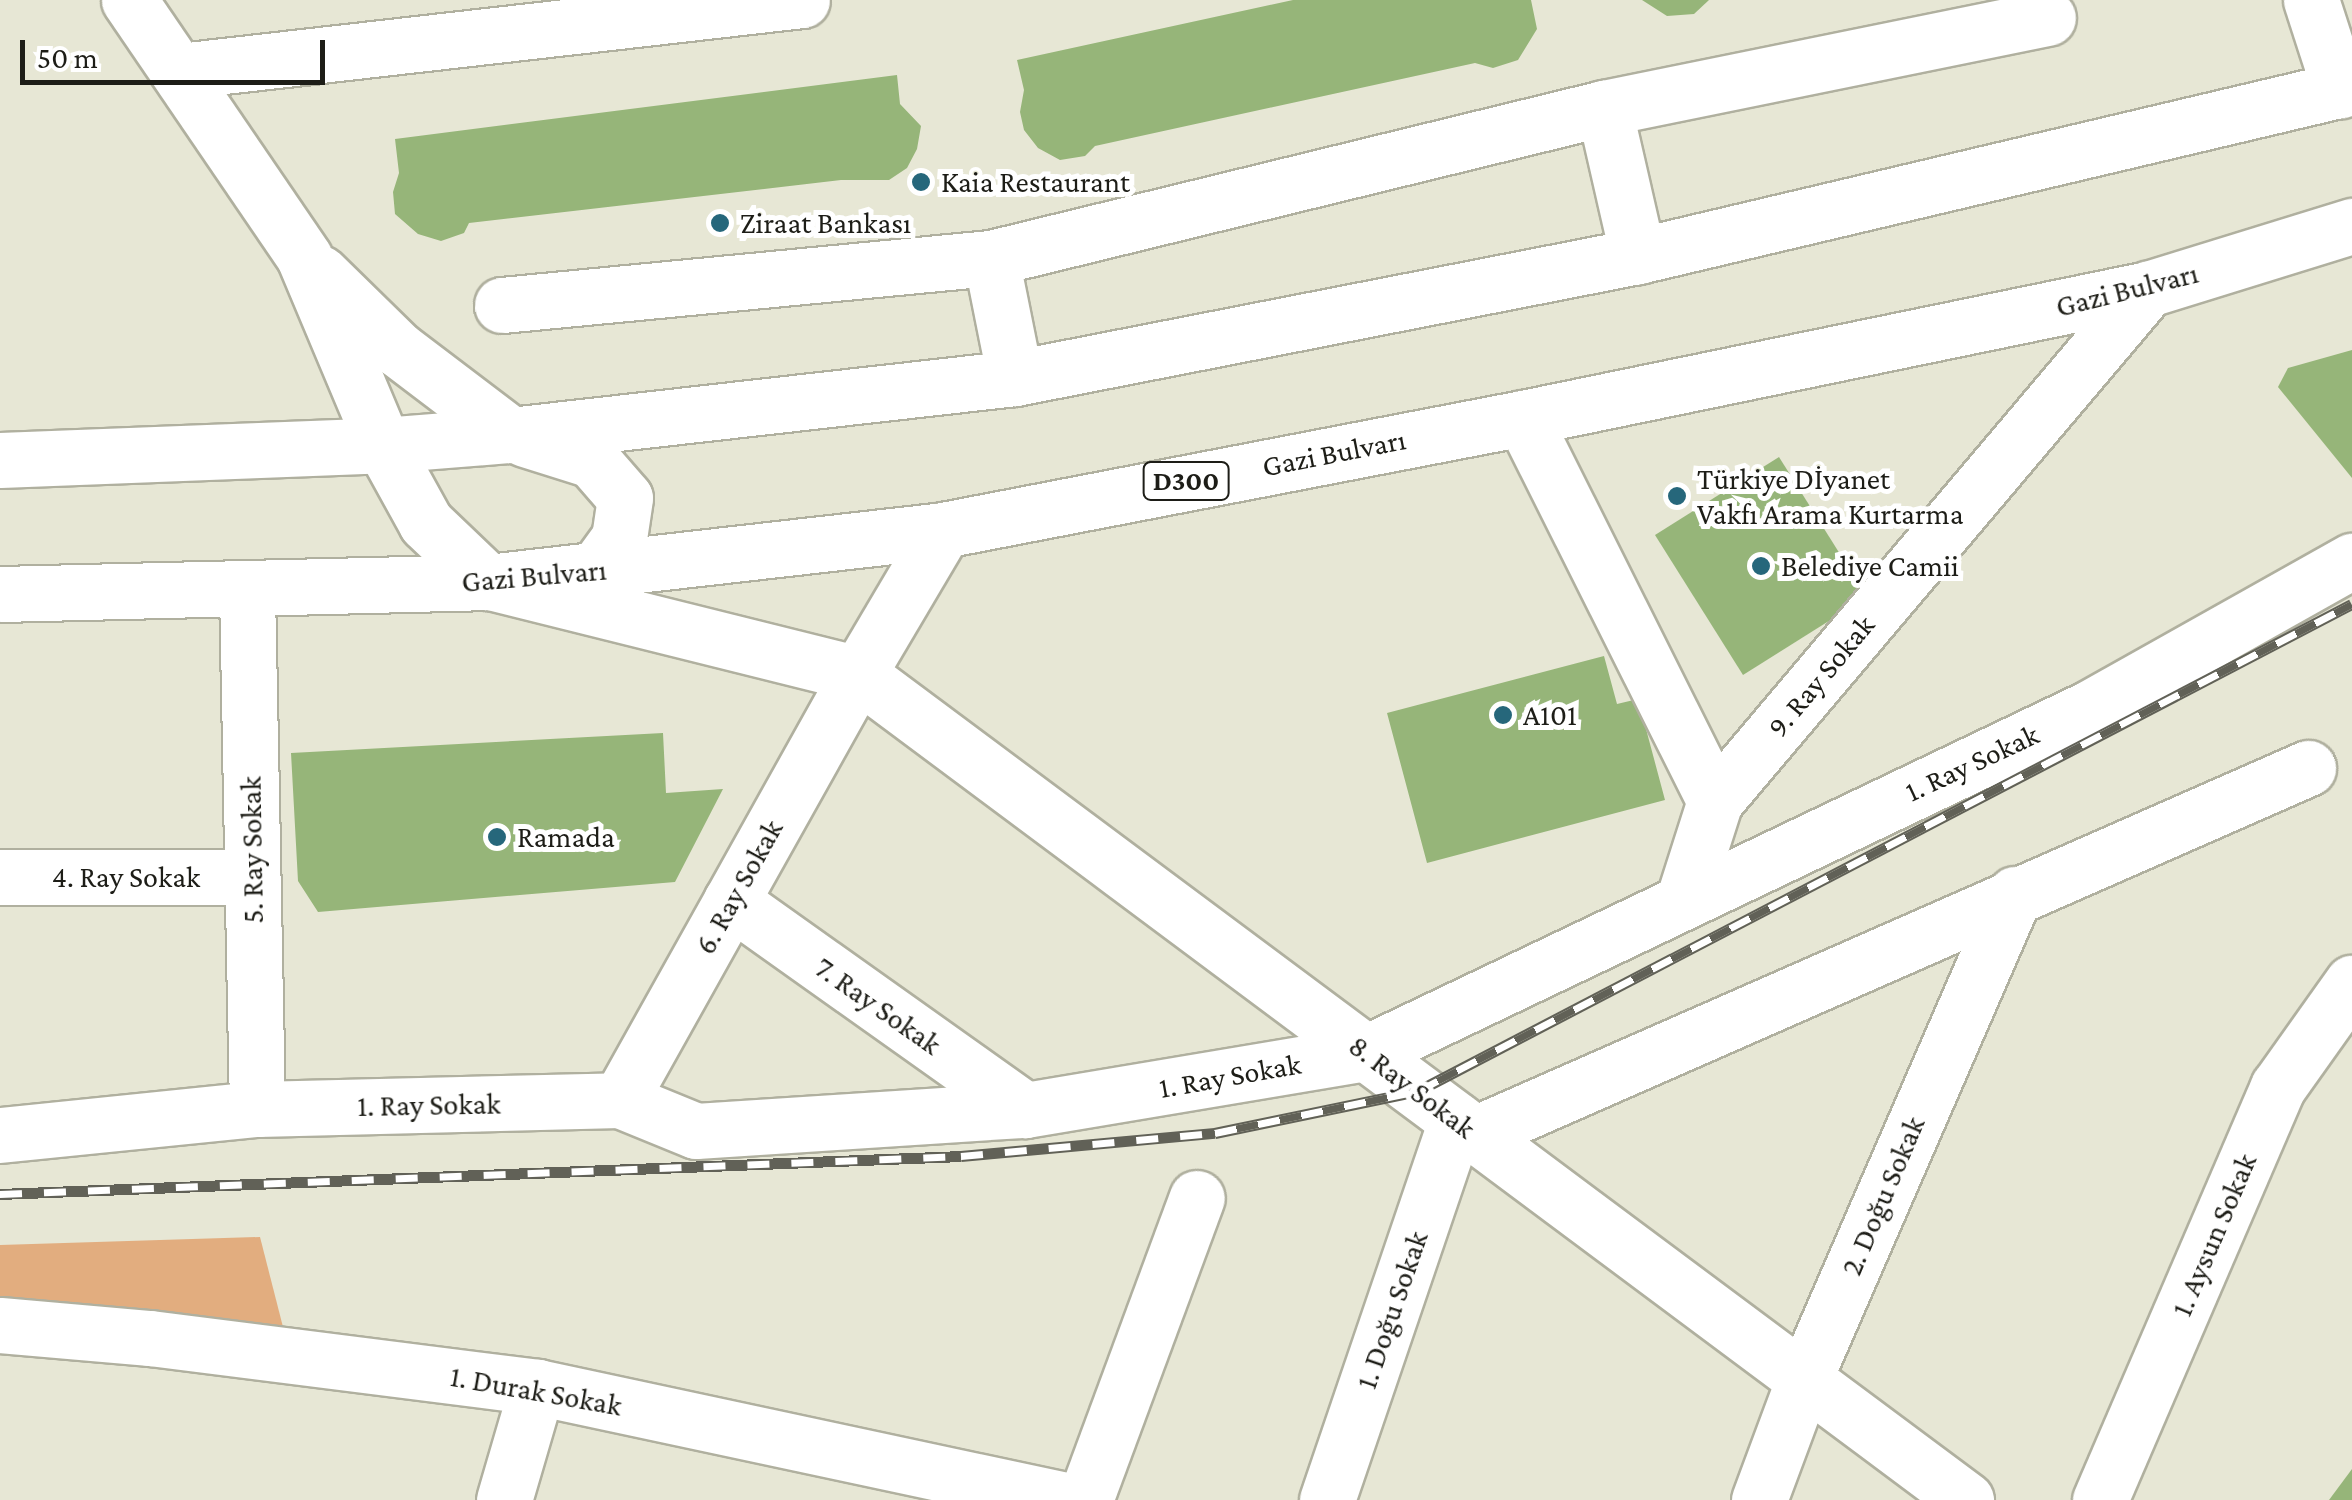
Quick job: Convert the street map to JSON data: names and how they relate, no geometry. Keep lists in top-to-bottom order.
{
  "streets": {
    "main road": [
      "Gazi Bulvarı",
      "D300",
      "9. Ray Sokak",
      "1. Ray Sokak",
      "5. Ray Sokak",
      "4. Ray Sokak",
      "6. Ray Sokak",
      "7. Ray Sokak",
      "8. Ray Sokak",
      "2. Doğu Sokak",
      "1. Aysun Sokak",
      "1. Doğu Sokak",
      "1. Durak Sokak"
    ]
  },
  "crossings": [
    ["Gazi Bulvarı", "9. Ray Sokak"],
    ["Gazi Bulvarı", "5. Ray Sokak"],
    ["Gazi Bulvarı", "6. Ray Sokak"],
    ["9. Ray Sokak", "1. Ray Sokak"],
    ["1. Ray Sokak", "5. Ray Sokak"],
    ["1. Ray Sokak", "6. Ray Sokak"],
    ["1. Ray Sokak", "7. Ray Sokak"],
    ["1. Ray Sokak", "8. Ray Sokak"],
    ["5. Ray Sokak", "4. Ray Sokak"],
    ["6. Ray Sokak", "7. Ray Sokak"],
    ["6. Ray Sokak", "8. Ray Sokak"],
    ["8. Ray Sokak", "2. Doğu Sokak"],
    ["8. Ray Sokak", "1. Doğu Sokak"]
  ],
  "places": [
    "Kaia Restaurant",
    "Ziraat Bankası",
    "Türkiye Dİyanet Vakfı Arama Kurtarma",
    "Belediye Camii",
    "A101",
    "Ramada"
  ],
  "scale_bar": "50 m"
}
